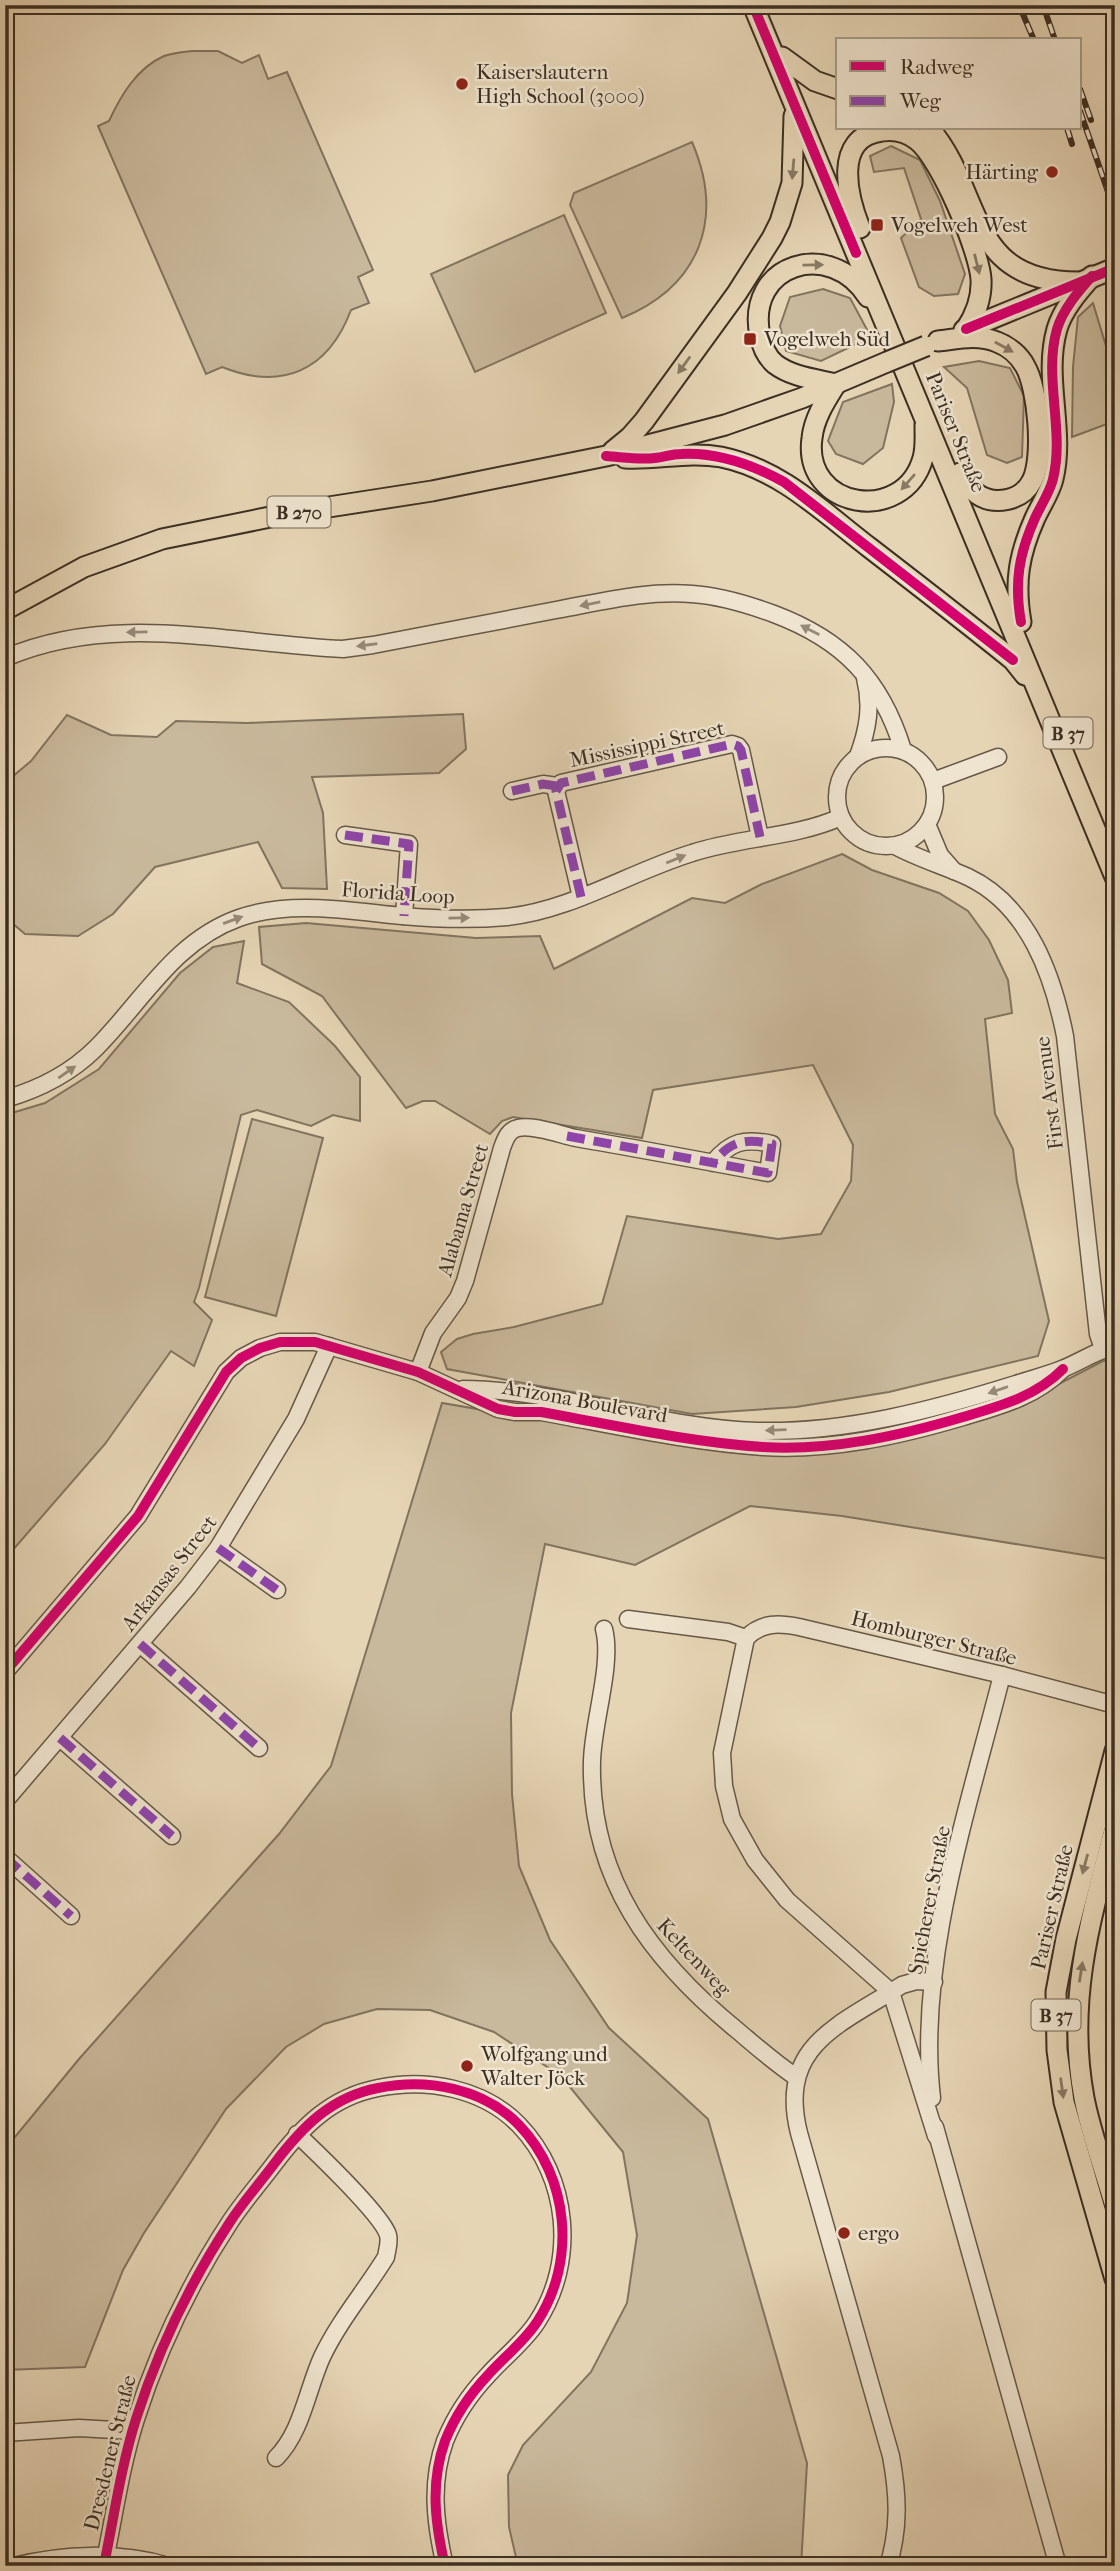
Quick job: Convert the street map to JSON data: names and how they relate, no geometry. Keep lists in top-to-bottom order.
{
  "streets": {
    "main road": ["Pariser Straße", "B 270", "B 37"],
    "street": [
      "Mississippi Street",
      "Florida Loop",
      "First Avenue",
      "Alabama Street",
      "Arizona Boulevard",
      "Arkansas Street",
      "Homburger Straße",
      "Spicherer Straße",
      "Keltenweg",
      "Dresdener Straße"
    ]
  },
  "crossings": [
    ["Pariser Straße", "B 270"],
    ["Mississippi Street", "Florida Loop"],
    ["Florida Loop", "First Avenue"],
    ["First Avenue", "Arizona Boulevard"],
    ["Alabama Street", "Arizona Boulevard"],
    ["Arizona Boulevard", "Arkansas Street"],
    ["Homburger Straße", "Spicherer Straße"]
  ],
  "one_way": ["Florida Loop"],
  "places": {
    "other": [
      "Kaiserslautern High School (3000)",
      "Härting",
      "Wolfgang und Walter Jöck",
      "ergo"
    ],
    "transit": ["Vogelweh West", "Vogelweh Süd"]
  },
  "legend": ["Radweg", "Weg"]
}
